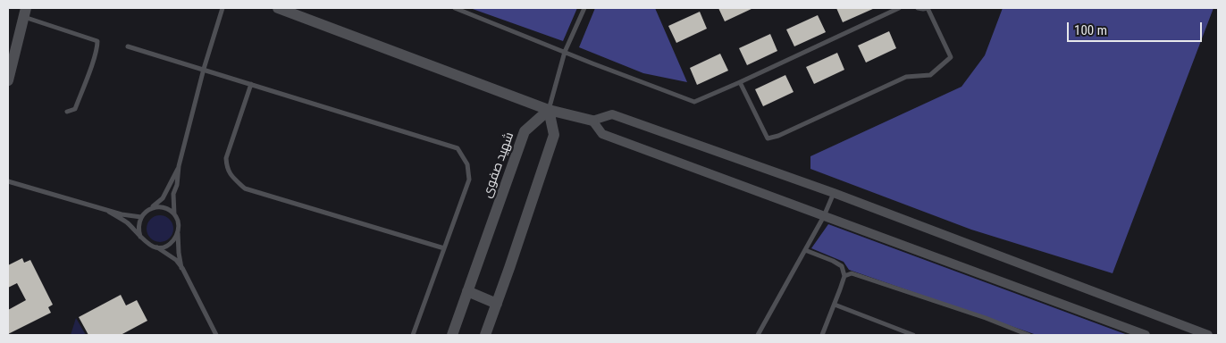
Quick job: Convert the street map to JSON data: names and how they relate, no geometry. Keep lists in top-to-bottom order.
{
  "streets": {
    "street": ["شهید صفوی"]
  },
  "scale_bar": "100 m"
}
